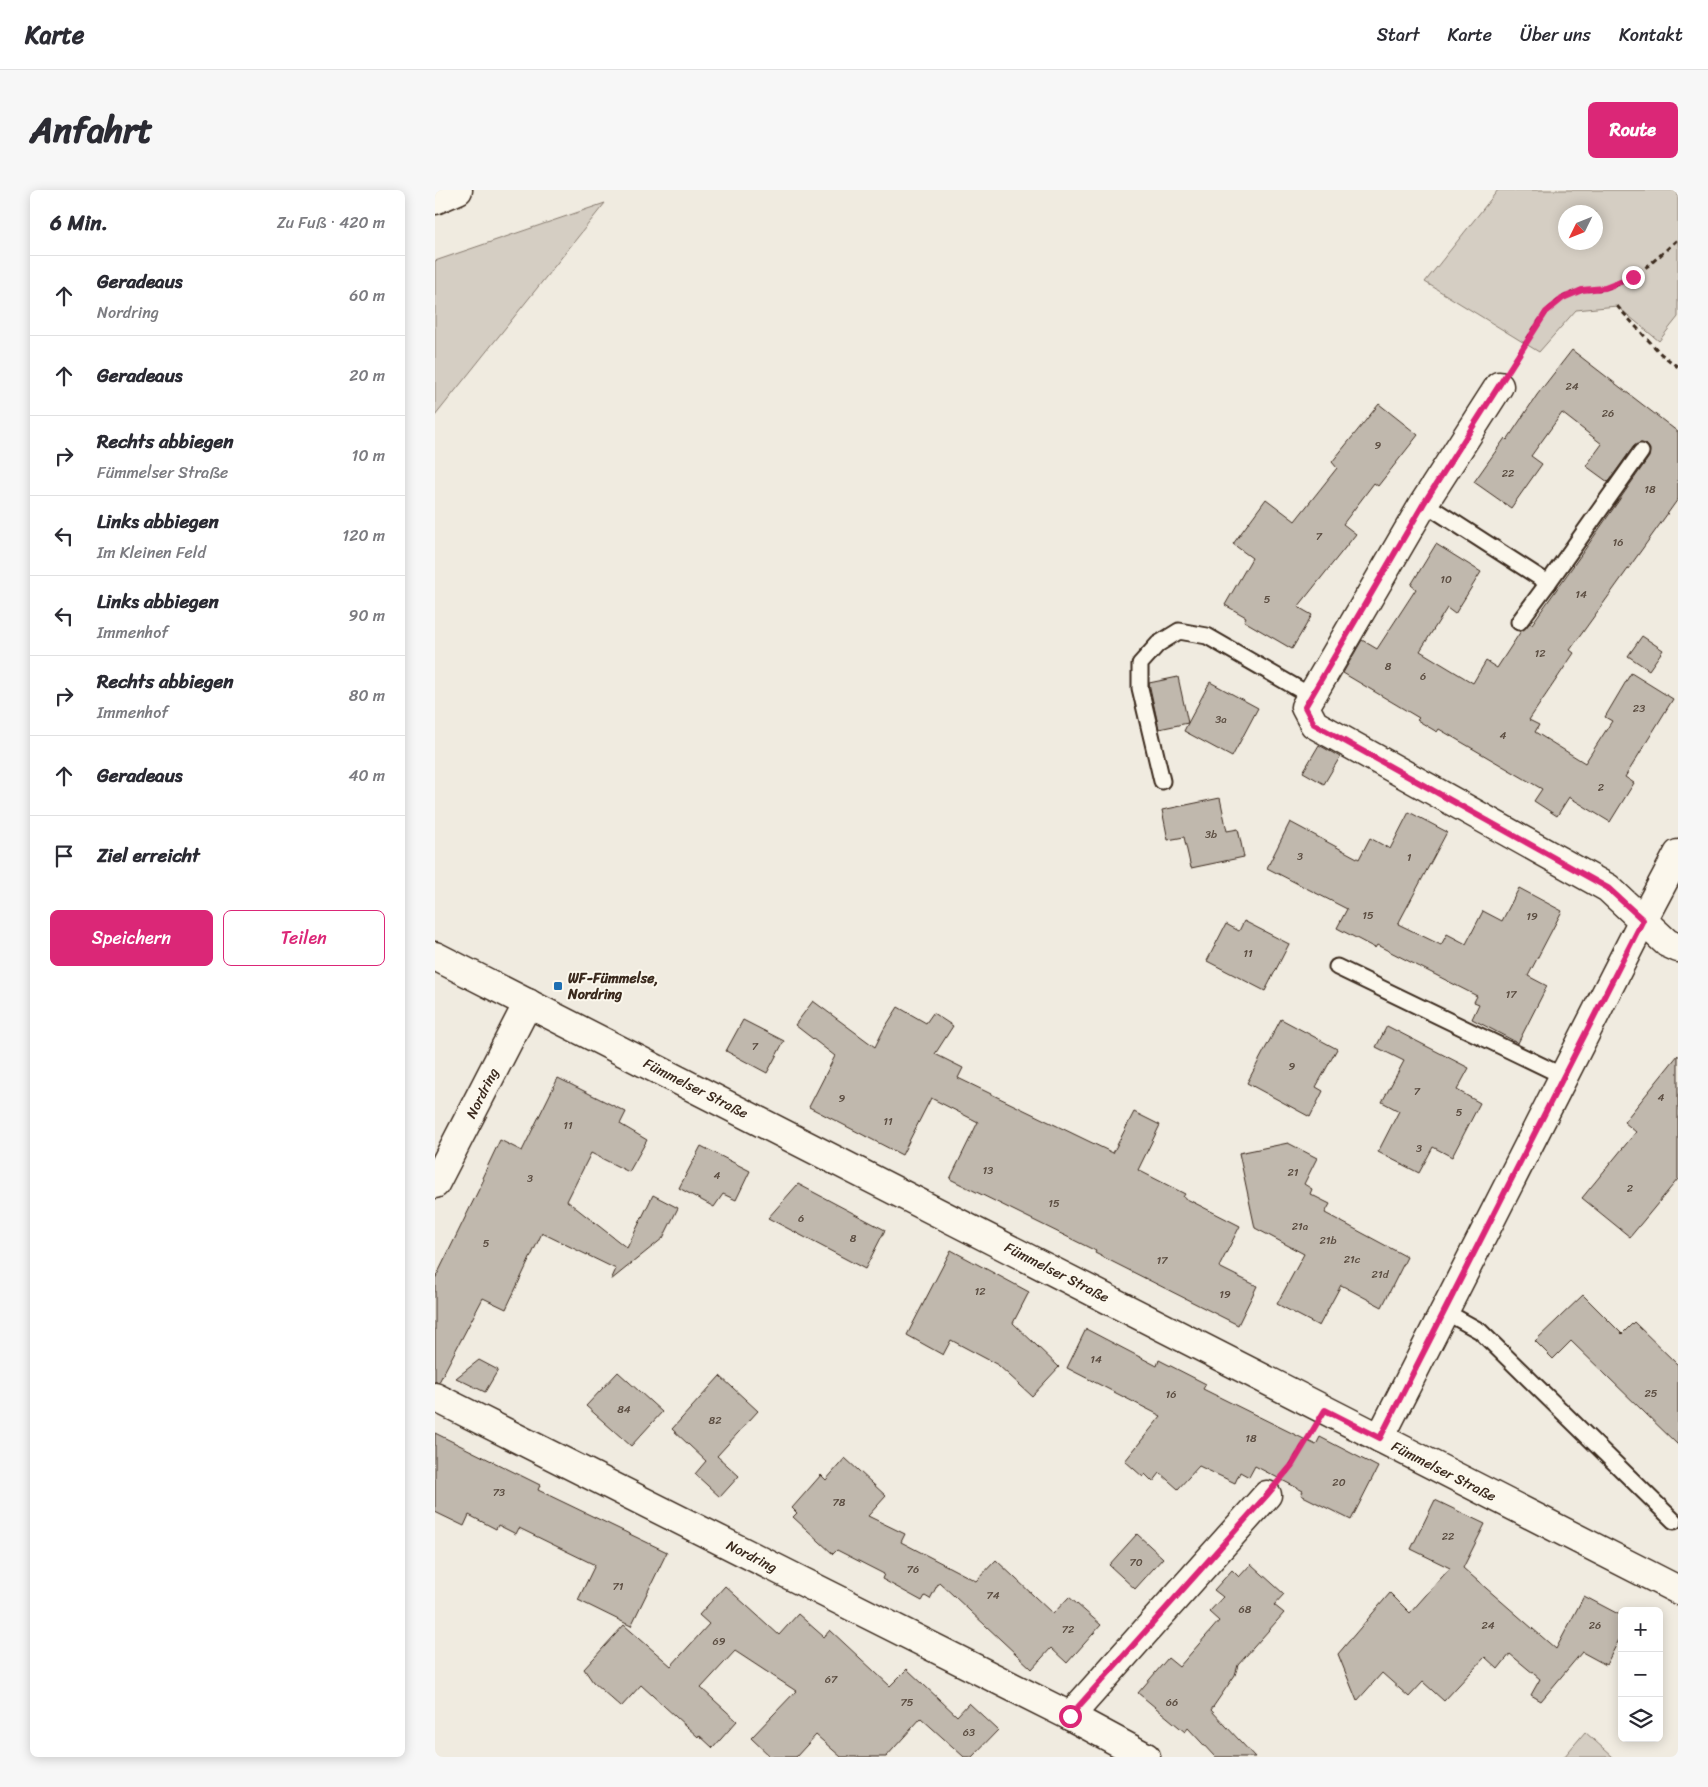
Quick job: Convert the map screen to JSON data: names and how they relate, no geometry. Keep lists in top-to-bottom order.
{
  "streets": {
    "main road": ["Fümmelser Straße", "Nordring"]
  },
  "crossings": [
    ["Fümmelser Straße", "Nordring"]
  ],
  "places": {
    "transit": ["WF-Fümmelse, Nordring"]
  },
  "house_numbers": [
    "24",
    "26",
    "9",
    "22",
    "18",
    "7",
    "16",
    "10",
    "14",
    "5",
    "12",
    "8",
    "6",
    "23",
    "3a",
    "4",
    "2",
    "3b",
    "3",
    "1",
    "15",
    "19",
    "11",
    "17",
    "7",
    "9",
    "7",
    "4",
    "9",
    "5",
    "11",
    "11",
    "3",
    "13",
    "21",
    "4",
    "3",
    "2",
    "15",
    "6",
    "21a",
    "8",
    "21b",
    "5",
    "21c",
    "17",
    "21d",
    "12",
    "19",
    "14",
    "25",
    "16",
    "84",
    "82",
    "18",
    "20",
    "73",
    "78",
    "22",
    "70",
    "76",
    "71",
    "74",
    "68",
    "24",
    "26",
    "72",
    "69",
    "67",
    "75",
    "66",
    "63"
  ],
  "north": "bottom left",
  "page": {
    "header": "Karte",
    "nav": [
      "Start",
      "Karte",
      "Über uns",
      "Kontakt"
    ],
    "title": "Anfahrt",
    "buttons": [
      "Route",
      ["Speichern", "Teilen"]
    ],
    "heading": ["6 Min.", "Zu Fuß · 420 m"],
    "list": [
      ["Geradeaus", "Nordring", "60 m"],
      ["Geradeaus", "20 m"],
      ["Rechts abbiegen", "Fümmelser Straße", "10 m"],
      ["Links abbiegen", "Im Kleinen Feld", "120 m"],
      ["Links abbiegen", "Immenhof", "90 m"],
      ["Rechts abbiegen", "Immenhof", "80 m"],
      ["Geradeaus", "40 m"],
      "Ziel erreicht"
    ],
    "map_buttons": ["+", "−"]
  }
}
